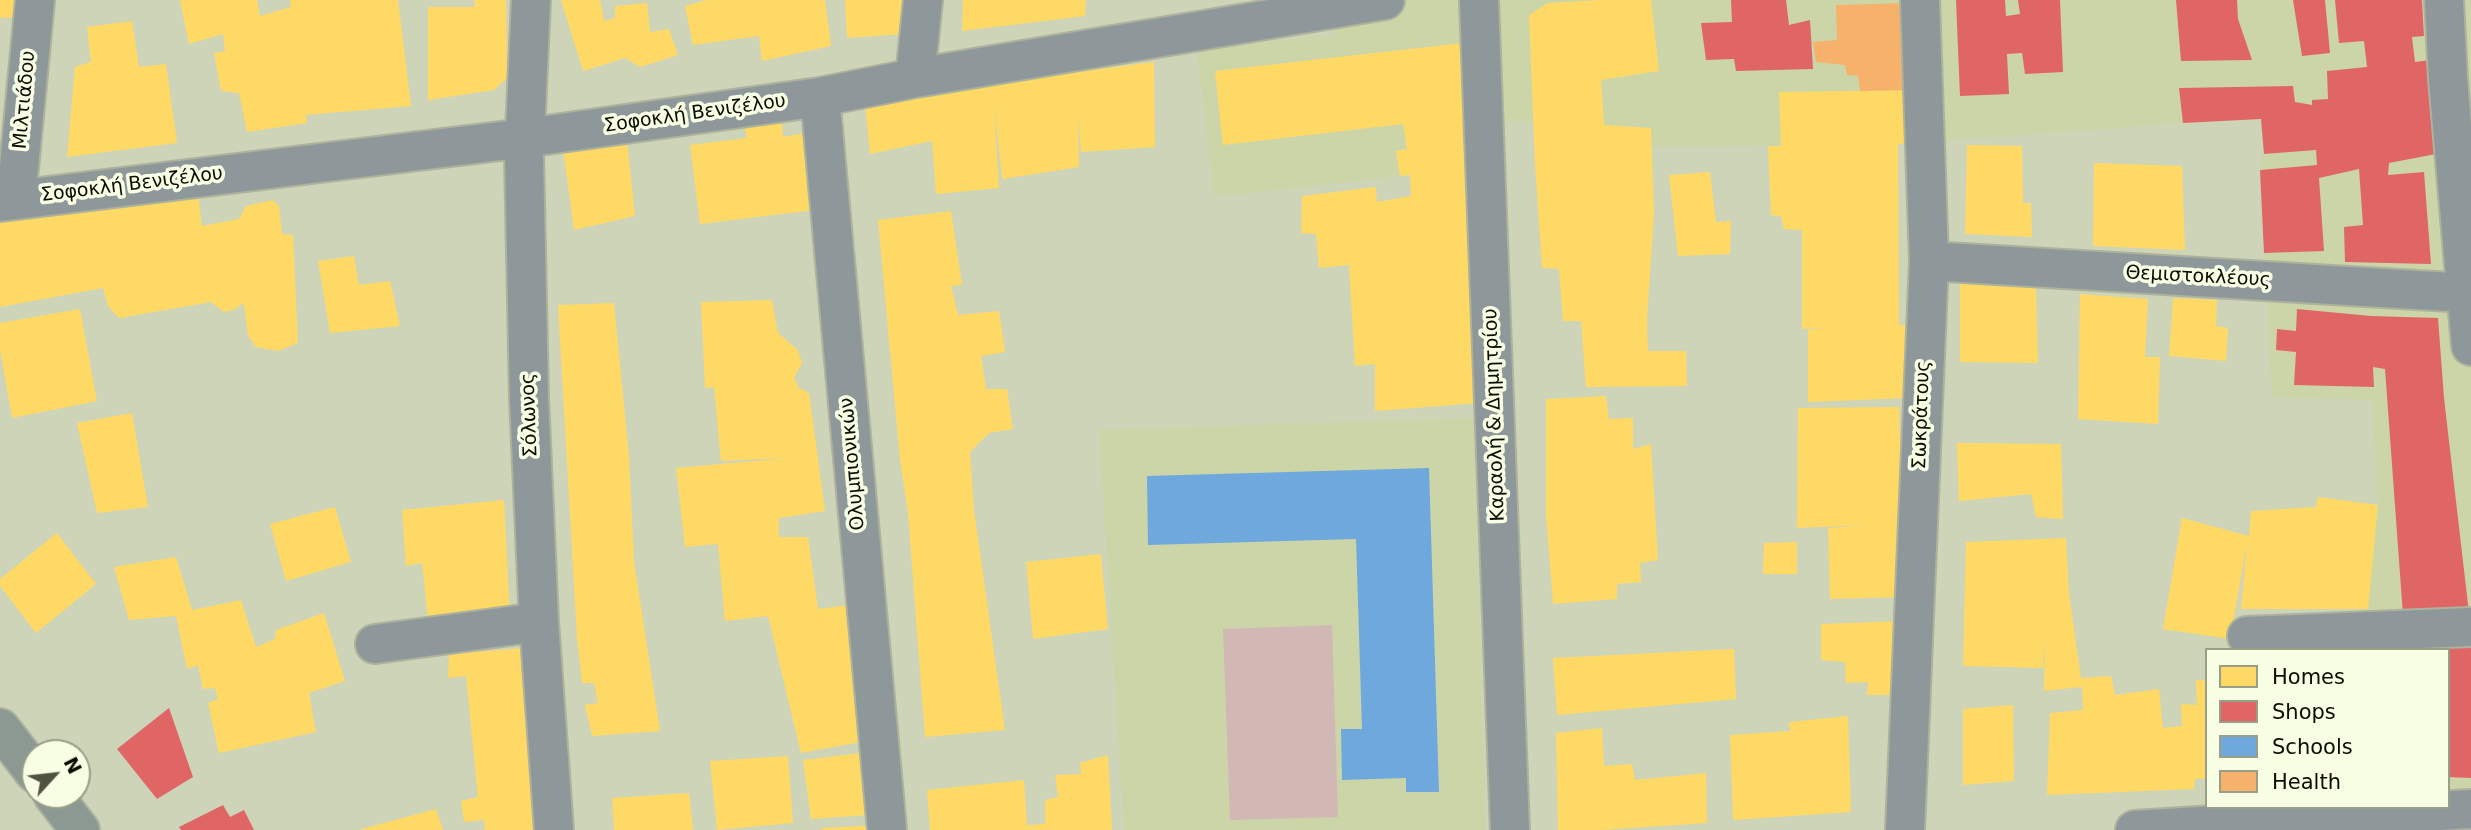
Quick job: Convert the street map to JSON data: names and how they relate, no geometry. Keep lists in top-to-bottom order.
{
  "streets": {
    "street": [
      "Μιλτιάδου",
      "Σοφοκλή Βενιζέλου",
      "Θεμιστοκλέους",
      "Σόλωνος",
      "Καραολή & Δημητρίου",
      "Σωκράτους",
      "Ολυμπιονικών"
    ]
  },
  "crossings": [
    ["Μιλτιάδου", "Σοφοκλή Βενιζέλου"],
    ["Σοφοκλή Βενιζέλου", "Σόλωνος"],
    ["Σοφοκλή Βενιζέλου", "Ολυμπιονικών"],
    ["Θεμιστοκλέους", "Σωκράτους"]
  ],
  "legend": [
    "Homes",
    "Shops",
    "Schools",
    "Health"
  ],
  "north": "top right"
}
